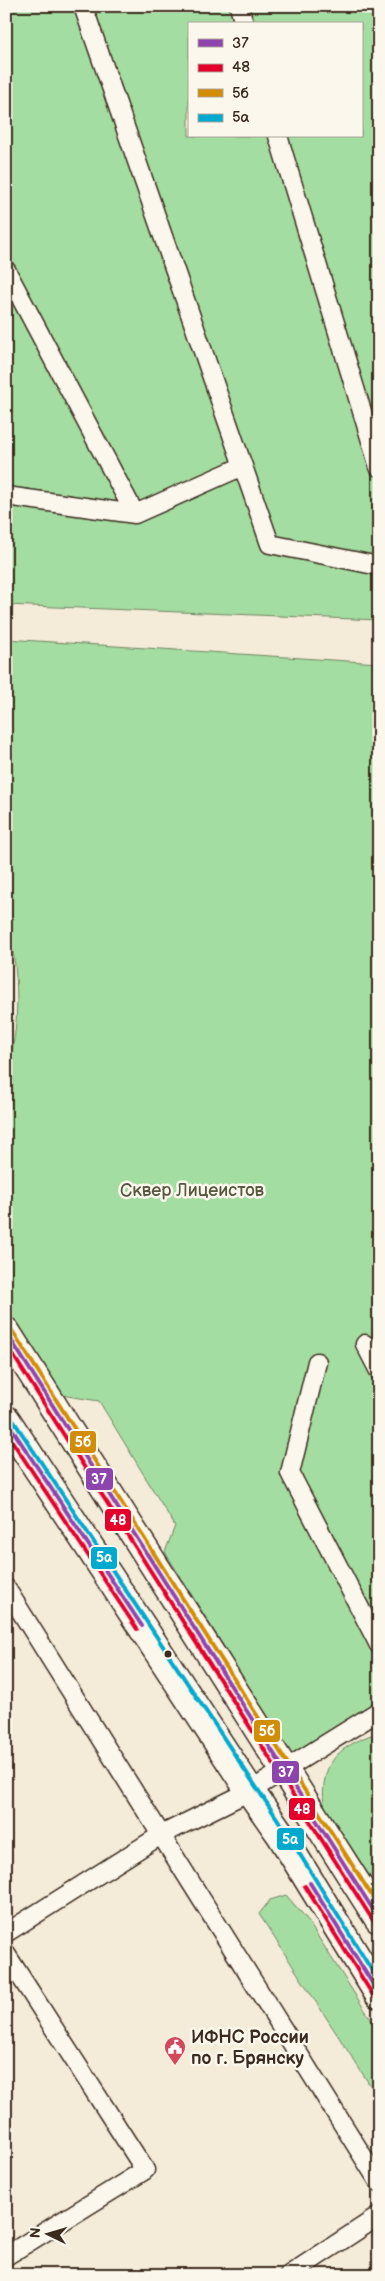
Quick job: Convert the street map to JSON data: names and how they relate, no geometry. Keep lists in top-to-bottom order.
{
  "parks": ["Сквер Лицеистов"],
  "places": {
    "public building": ["ИФНС России по г. Брянску"]
  },
  "lines": [
    "transit line 5б",
    "transit line 37",
    "transit line 48",
    "transit line 5а"
  ],
  "legend": [
    "37",
    "48",
    "5б",
    "5а"
  ],
  "north": "left"
}
